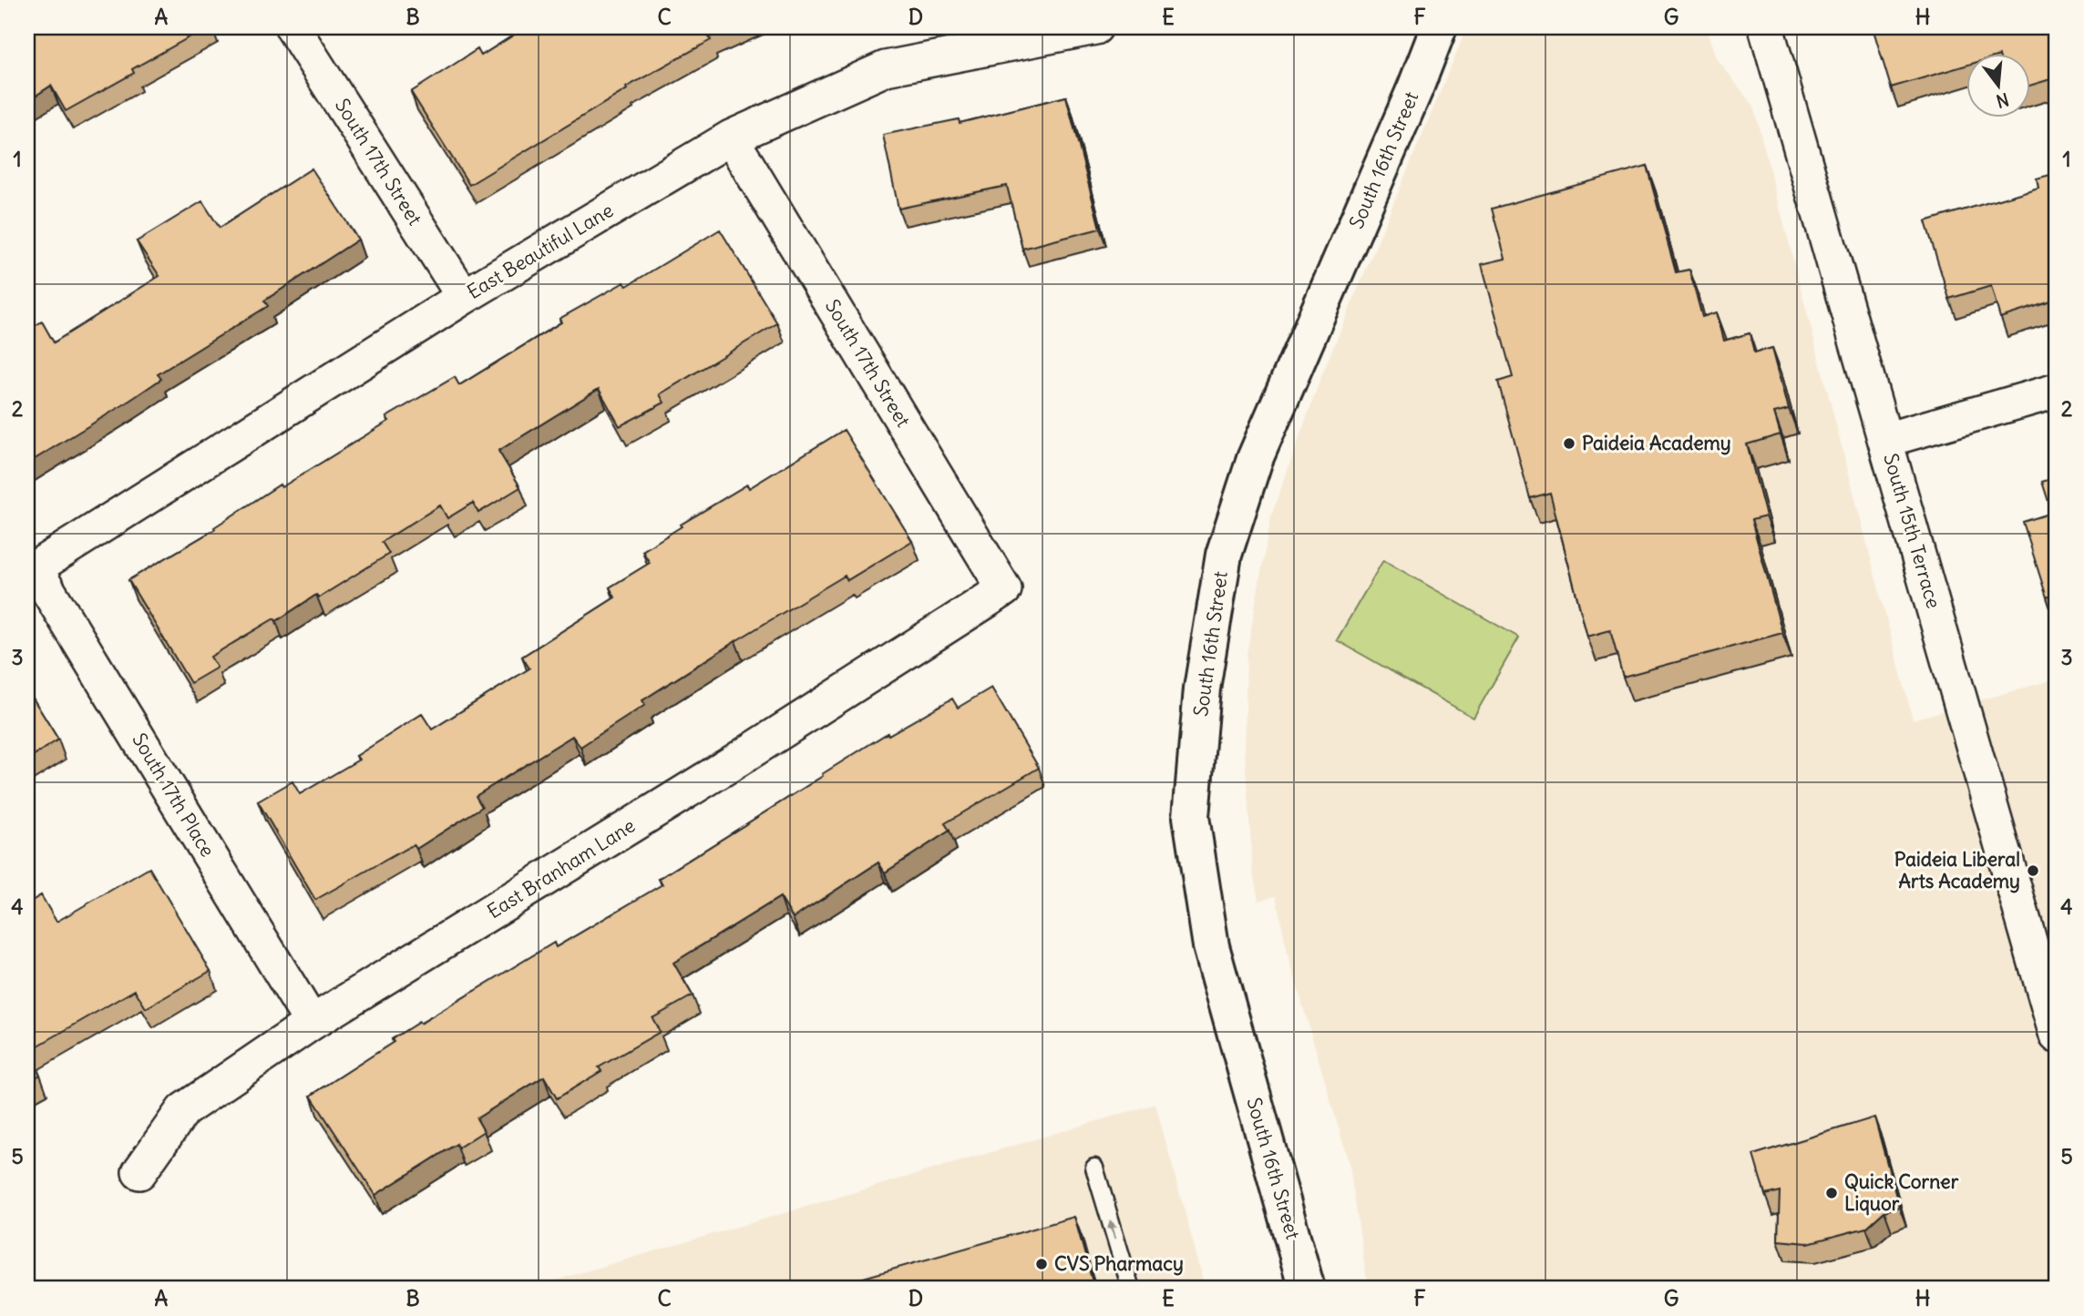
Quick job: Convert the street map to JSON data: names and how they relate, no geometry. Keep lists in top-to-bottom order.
{
  "streets": {
    "main road": ["South 16th Street"],
    "street": [
      "South 17th Street",
      "East Beautiful Lane",
      "South 15th Terrace",
      "South 17th Place",
      "East Branham Lane"
    ]
  },
  "crossings": [
    ["South 17th Street", "East Beautiful Lane"],
    ["South 17th Street", "East Branham Lane"],
    ["East Beautiful Lane", "South 17th Place"],
    ["South 17th Place", "East Branham Lane"]
  ],
  "places": [
    "Paideia Academy",
    "Paideia Liberal Arts Academy",
    "Quick Corner Liquor",
    "CVS Pharmacy"
  ],
  "north": "bottom",
  "grid": {
    "columns": [
      "A",
      "B",
      "C",
      "D",
      "E",
      "F",
      "G",
      "H"
    ],
    "rows": [
      "1",
      "2",
      "3",
      "4",
      "5"
    ]
  }
}
